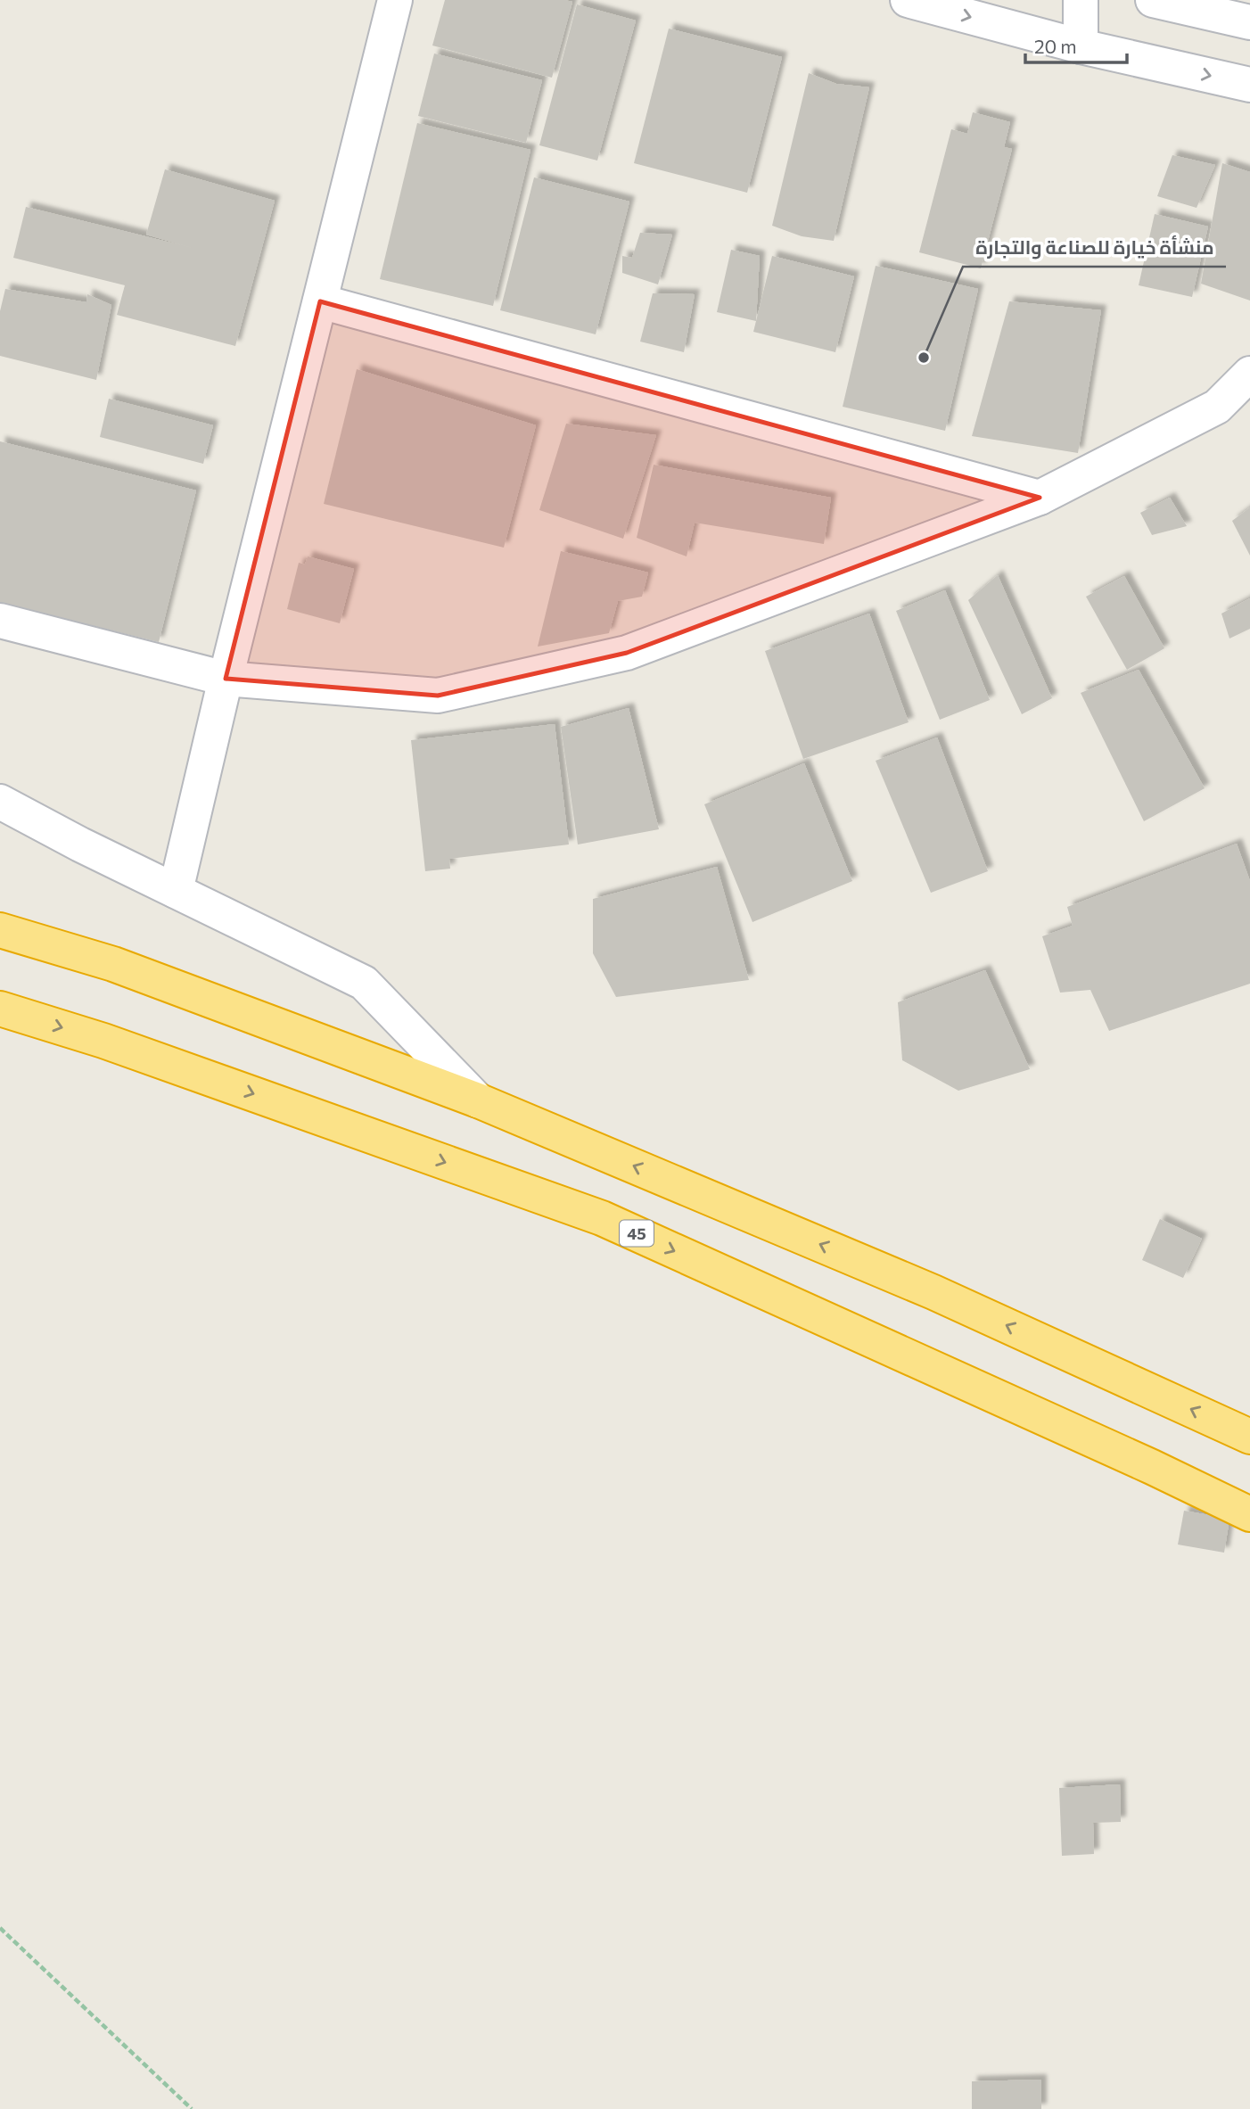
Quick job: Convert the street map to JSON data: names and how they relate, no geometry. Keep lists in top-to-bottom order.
{
  "streets": {
    "highway": ["45"]
  },
  "places": ["منشأة خيارة للصناعة والتجارة"],
  "scale_bar": "20 m"
}
